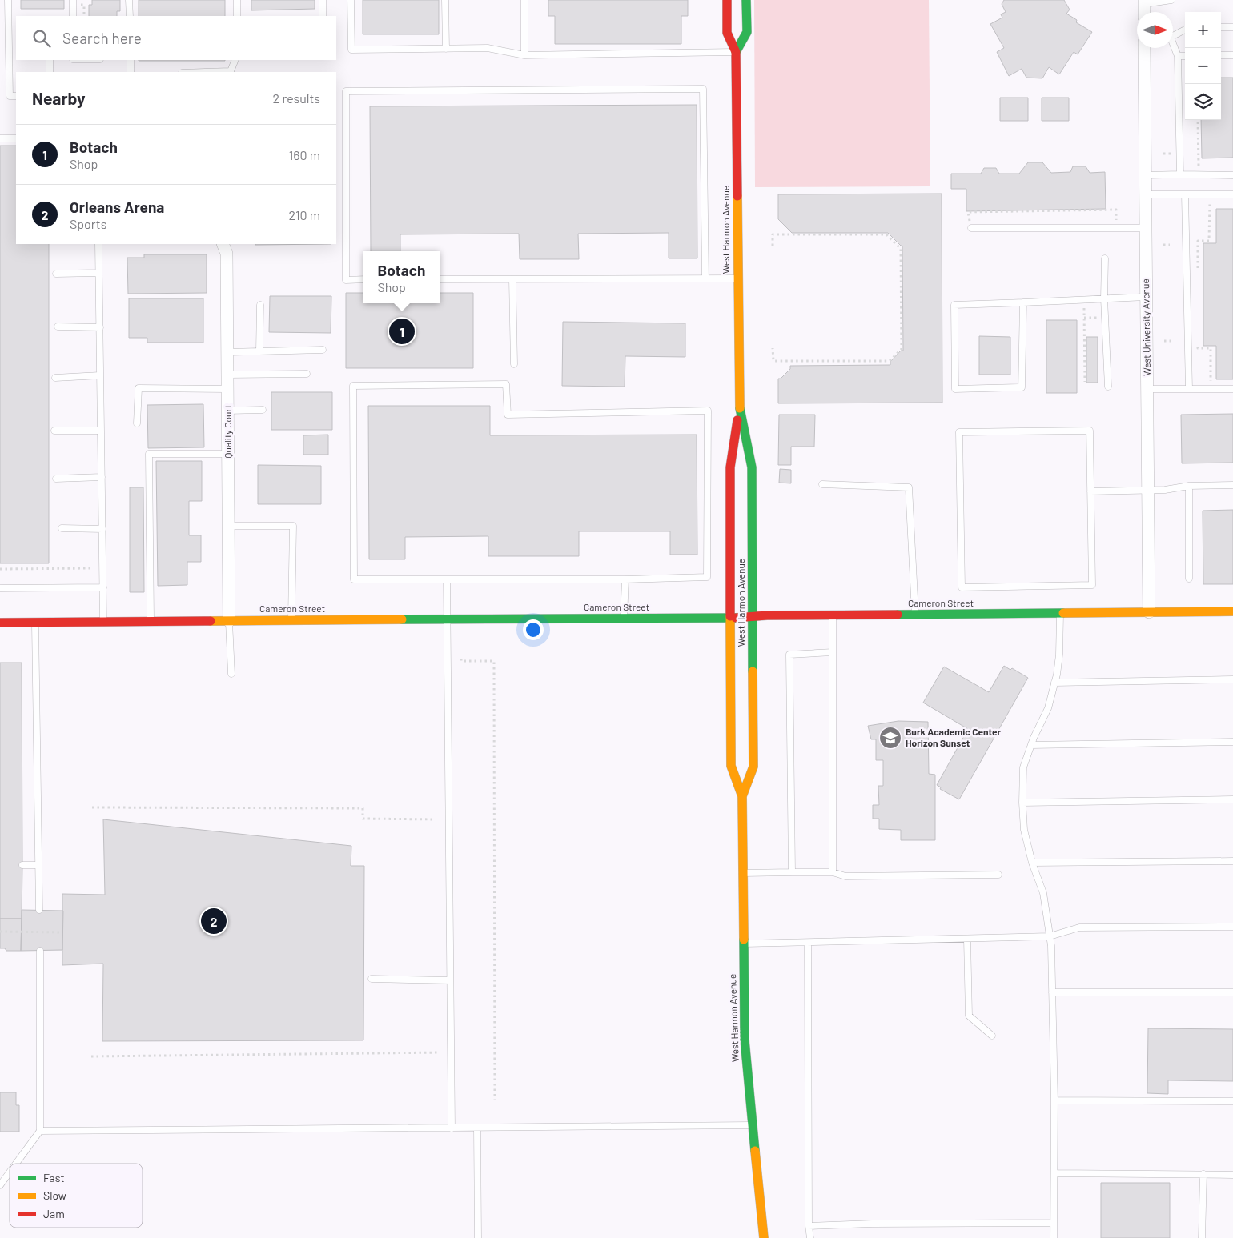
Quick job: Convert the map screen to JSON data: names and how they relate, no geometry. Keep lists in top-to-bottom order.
{
  "streets": {
    "main road": ["West Harmon Avenue", "Cameron Street"],
    "street": ["West University Avenue", "Quality Court"]
  },
  "crossings": [
    ["West Harmon Avenue", "Cameron Street"],
    ["West University Avenue", "Cameron Street"],
    ["Quality Court", "Cameron Street"]
  ],
  "places": {
    "school or university": ["Burk Academic Center Horizon Sunset"]
  },
  "legend": ["Fast", "Slow", "Jam"],
  "north": "right",
  "page": {
    "map_buttons": ["+", "−"],
    "search": "Search here",
    "heading": ["Nearby", "2 results"],
    "list": [
      {
        "mark": "1",
        "name": "Botach",
        "note": "Shop",
        "value": "160 m"
      },
      {
        "mark": "2",
        "name": "Orleans Arena",
        "note": "Sports",
        "value": "210 m"
      }
    ],
    "popup": ["Botach", "Shop"],
    "pins": ["1", "2"]
  }
}
